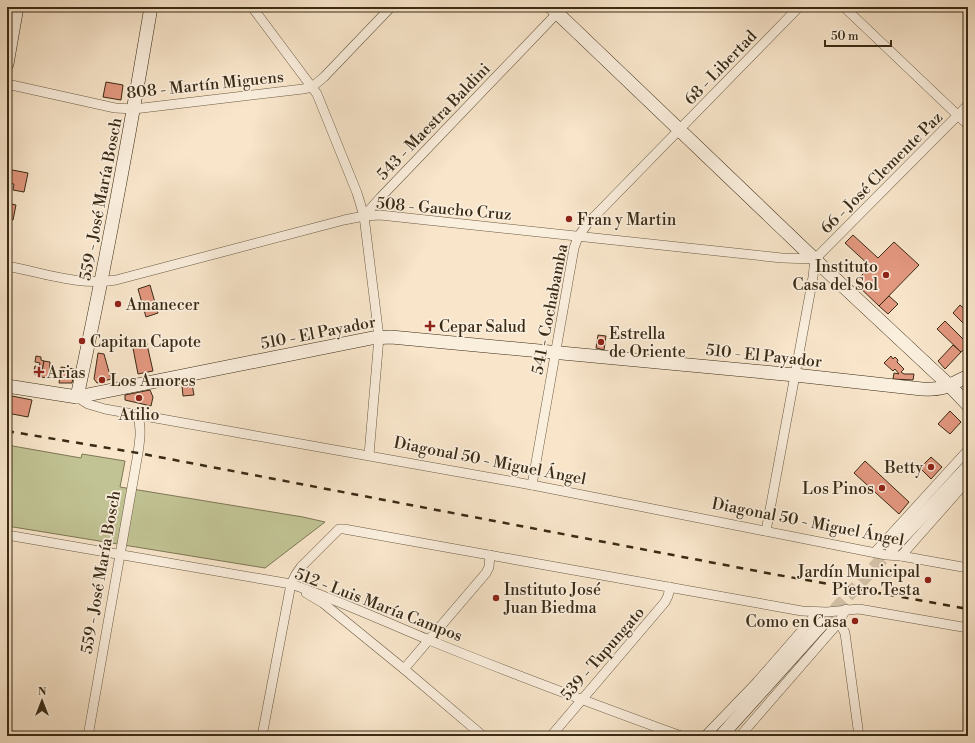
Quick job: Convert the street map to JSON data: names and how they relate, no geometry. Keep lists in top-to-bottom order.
{
  "streets": {
    "street": [
      "68 - Libertad",
      "808 - Martín Miguens",
      "543 - Maestra Baldini",
      "66 - José Clemente Paz",
      "559 - José María Bosch",
      "508 - Gaucho Cruz",
      "541 - Cochabamba",
      "510 - El Payador",
      "Diagonal 50 - Miguel Ángel",
      "512 - Luis María Campos",
      "539 - Tupungato"
    ]
  },
  "crossings": [
    ["68 - Libertad", "541 - Cochabamba"],
    ["808 - Martín Miguens", "559 - José María Bosch"],
    ["543 - Maestra Baldini", "508 - Gaucho Cruz"],
    ["66 - José Clemente Paz", "508 - Gaucho Cruz"],
    ["559 - José María Bosch", "508 - Gaucho Cruz"],
    ["559 - José María Bosch", "510 - El Payador"],
    ["559 - José María Bosch", "Diagonal 50 - Miguel Ángel"],
    ["559 - José María Bosch", "512 - Luis María Campos"],
    ["508 - Gaucho Cruz", "541 - Cochabamba"],
    ["541 - Cochabamba", "510 - El Payador"],
    ["541 - Cochabamba", "Diagonal 50 - Miguel Ángel"],
    ["510 - El Payador", "Diagonal 50 - Miguel Ángel"],
    ["512 - Luis María Campos", "539 - Tupungato"]
  ],
  "places": {
    "other": [
      "Fran y Martin",
      "Instituto Casa del Sol",
      "Amanecer",
      "Capitan Capote",
      "Estrella de Oriente",
      "Los Amores",
      "Atilio",
      "Betty",
      "Los Pinos",
      "Jardín Municipal Pietro Testa",
      "Instituto José Juan Biedma",
      "Como en Casa"
    ],
    "health": ["Cepar Salud", "Arias"]
  },
  "scale_bar": "50 m",
  "north": "top"
}
